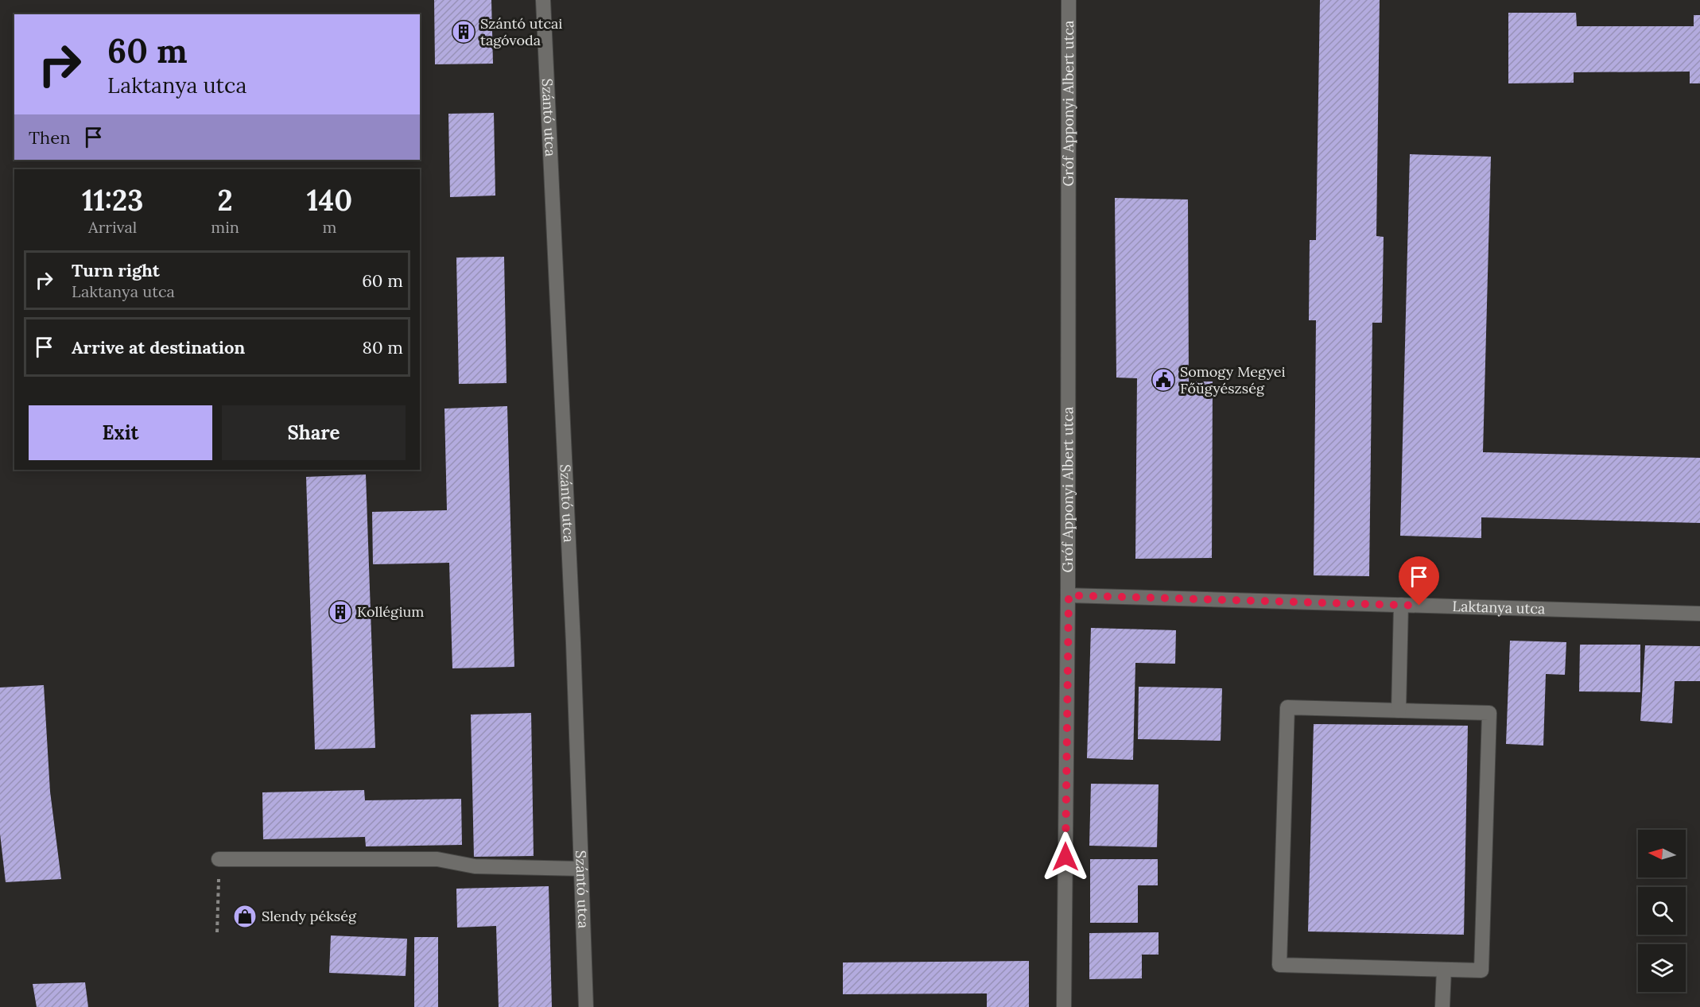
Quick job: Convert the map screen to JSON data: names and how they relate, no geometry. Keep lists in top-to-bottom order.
{
  "streets": {
    "street": ["Gróf Apponyi Albert utca", "Szántó utca", "Laktanya utca"]
  },
  "crossings": [
    ["Gróf Apponyi Albert utca", "Laktanya utca"]
  ],
  "places": {
    "building": ["Szántó utcai tagóvoda", "Kollégium"],
    "public building": ["Somogy Megyei Főügyészség"],
    "shop": ["Slendy pékség"]
  },
  "north": "left",
  "page": {
    "turn": ["60 m", "Laktanya utca"],
    "then": "Then",
    "eta": [
      "11:23",
      "Arrival",
      "2",
      "min",
      "140",
      "m"
    ],
    "list": [
      {
        "name": "Turn right",
        "note": "Laktanya utca",
        "value": "60 m"
      },
      {
        "name": "Arrive at destination",
        "value": "80 m"
      }
    ],
    "buttons": ["Exit", "Share"]
  }
}
